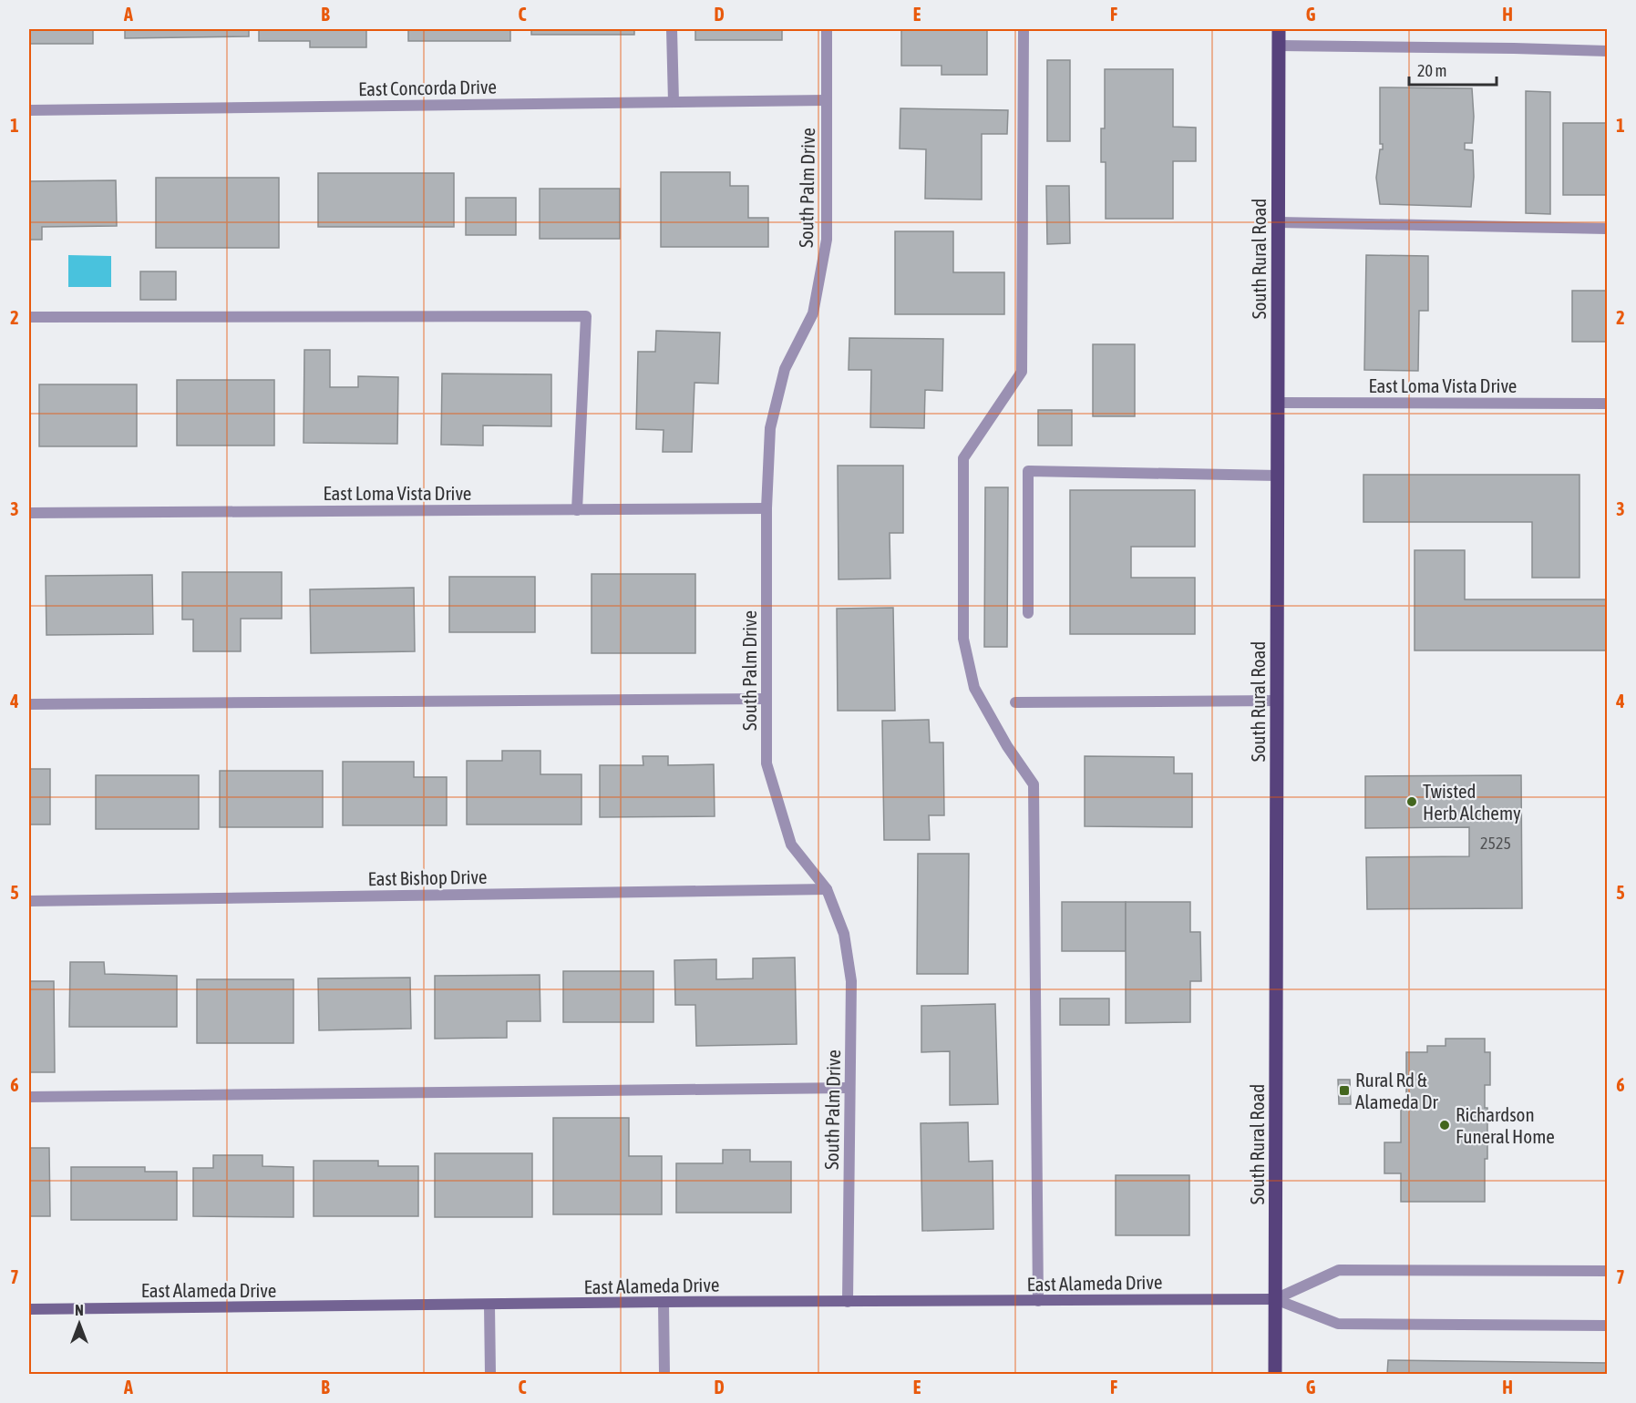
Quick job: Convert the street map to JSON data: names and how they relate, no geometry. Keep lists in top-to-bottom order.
{
  "streets": {
    "main road": ["South Rural Road"],
    "street": [
      "East Concorda Drive",
      "South Palm Drive",
      "East Loma Vista Drive",
      "East Bishop Drive",
      "East Alameda Drive"
    ]
  },
  "crossings": [
    ["East Concorda Drive", "South Palm Drive"],
    ["South Palm Drive", "East Loma Vista Drive"],
    ["South Palm Drive", "East Bishop Drive"],
    ["South Palm Drive", "East Alameda Drive"],
    ["South Rural Road", "East Loma Vista Drive"],
    ["South Rural Road", "East Alameda Drive"]
  ],
  "places": {
    "other": ["Twisted Herb Alchemy", "Richardson Funeral Home"],
    "transit": ["Rural Rd & Alameda Dr"]
  },
  "house_numbers": ["2525"],
  "scale_bar": "20 m",
  "north": "top",
  "grid": {
    "columns": [
      "A",
      "B",
      "C",
      "D",
      "E",
      "F",
      "G",
      "H"
    ],
    "rows": [
      "1",
      "2",
      "3",
      "4",
      "5",
      "6",
      "7"
    ]
  }
}
